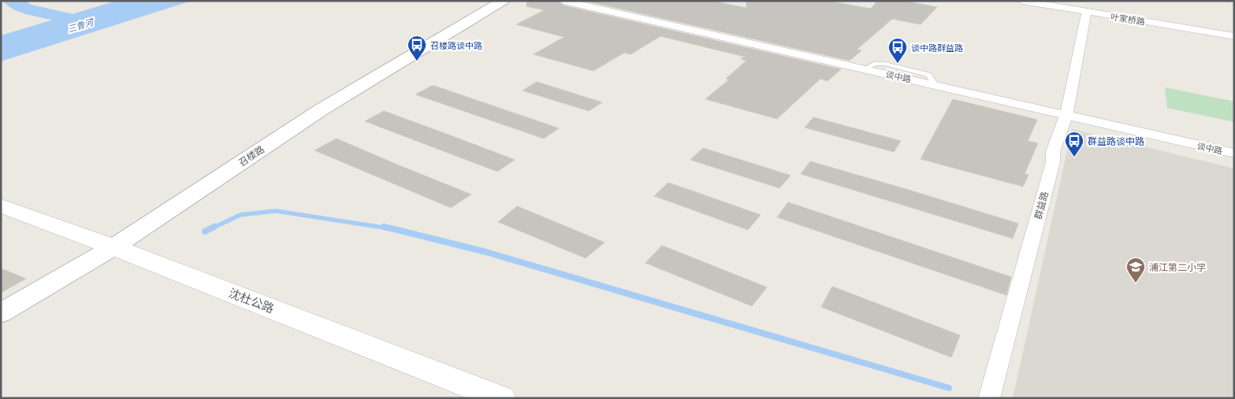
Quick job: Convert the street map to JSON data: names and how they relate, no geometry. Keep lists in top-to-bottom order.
{
  "streets": {
    "main road": ["沈杜公路"],
    "street": [
      "叶家桥路",
      "谈中路",
      "召楼路",
      "群益路"
    ]
  },
  "crossings": [
    ["叶家桥路", "群益路"],
    ["谈中路", "群益路"],
    ["召楼路", "沈杜公路"]
  ],
  "water": ["三鲁河"],
  "places": {
    "bus stop": ["召楼路谈中路", "谈中路群益路", "群益路谈中路"],
    "school or university": ["浦江第二小学"]
  }
}
